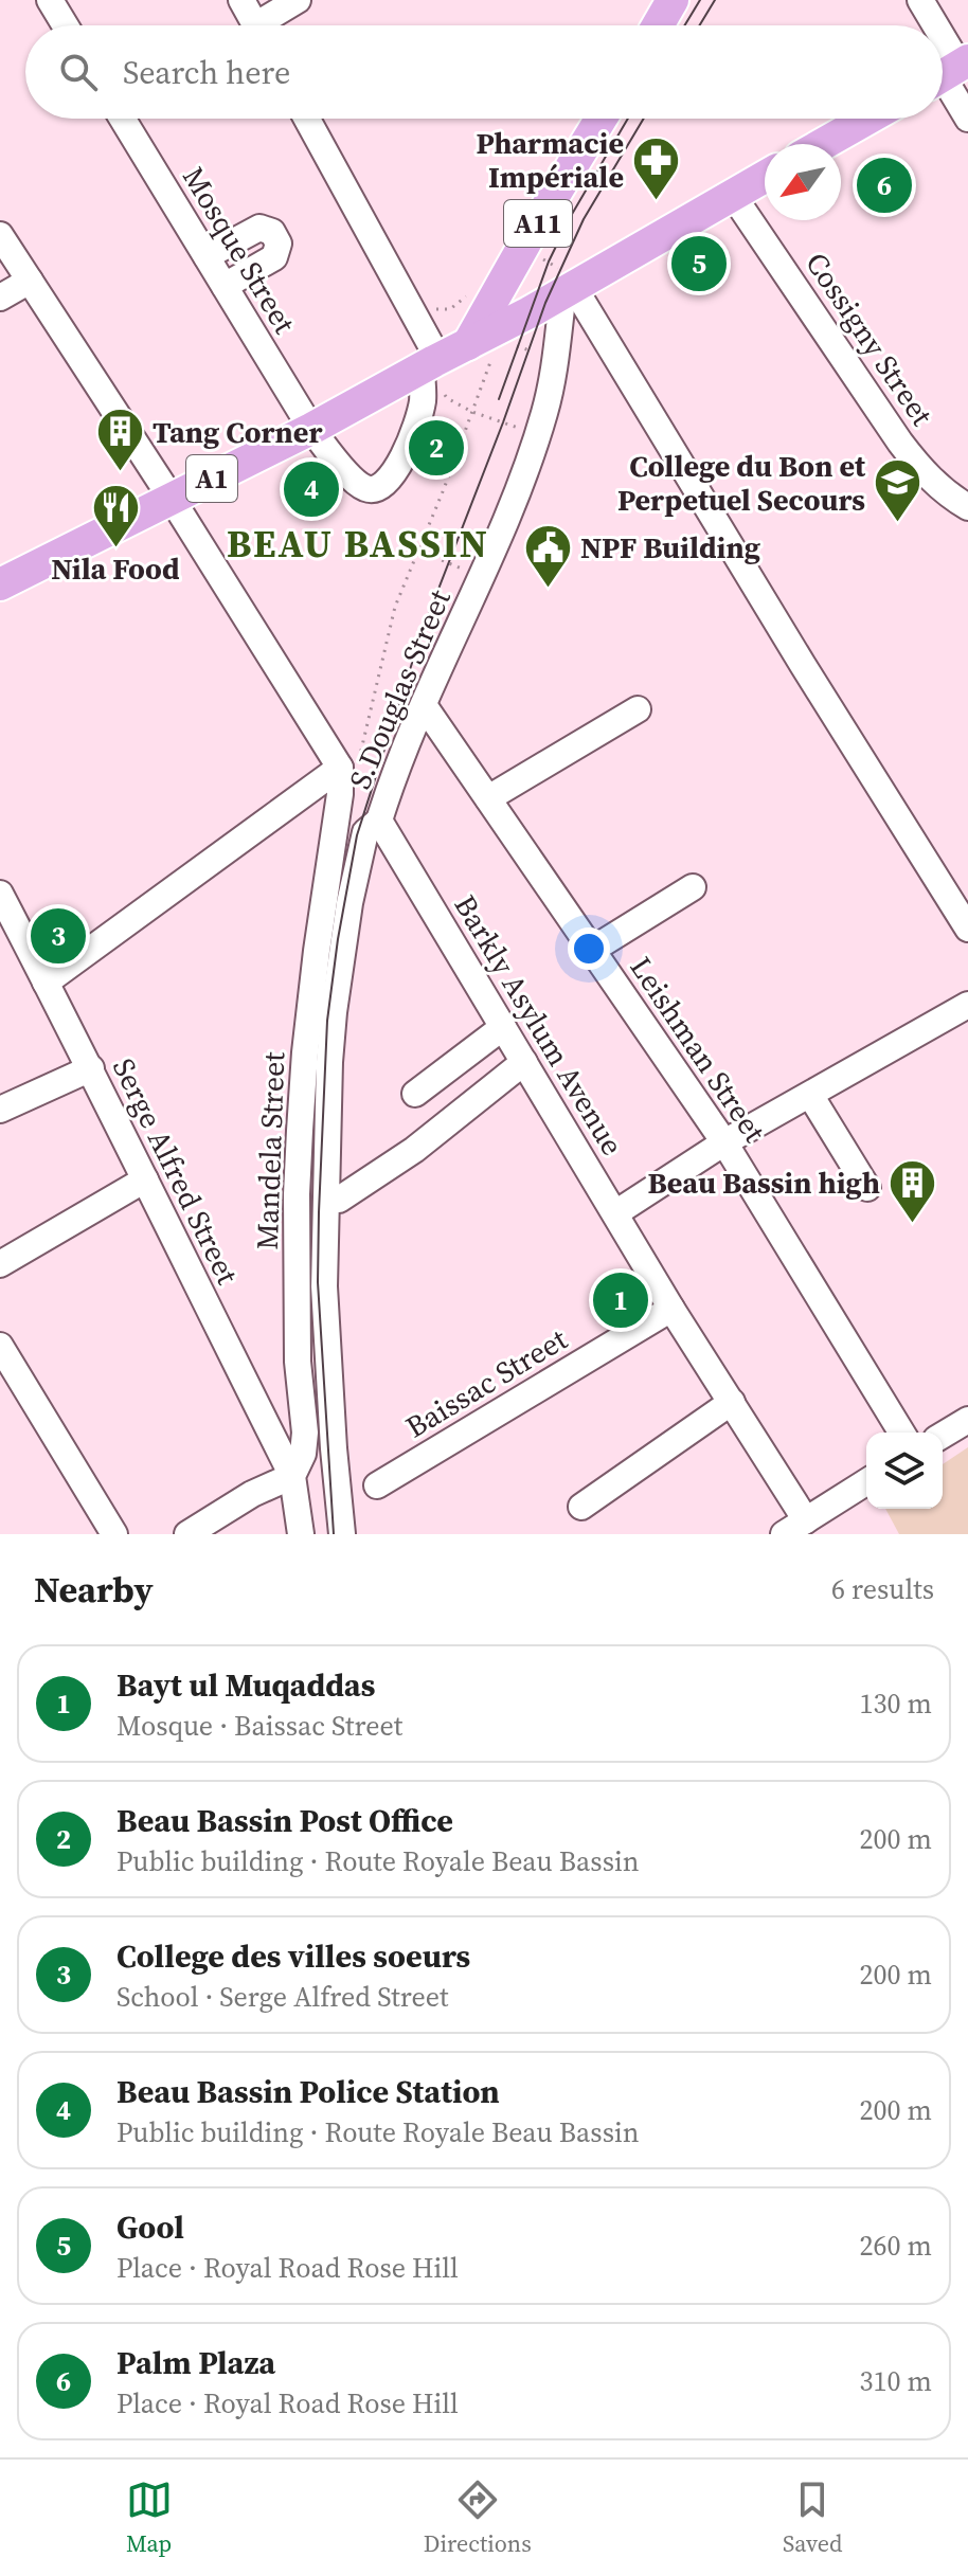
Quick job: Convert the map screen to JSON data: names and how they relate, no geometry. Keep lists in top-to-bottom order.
{
  "streets": {
    "main road": ["A11", "A1"],
    "street": [
      "Mosque Street",
      "Cossigny Street",
      "S.Douglas Street",
      "Barkly Asylum Avenue",
      "Leishman Street",
      "Mandela Street",
      "Serge Alfred Street",
      "Baissac Street"
    ]
  },
  "crossings": [
    ["A11", "A1"],
    ["Mosque Street", "A1"],
    ["Cossigny Street", "A1"],
    ["A1", "S.Douglas Street"],
    ["S.Douglas Street", "Barkly Asylum Avenue"],
    ["S.Douglas Street", "Leishman Street"],
    ["Barkly Asylum Avenue", "Baissac Street"],
    ["Mandela Street", "Serge Alfred Street"]
  ],
  "districts": ["BEAU BASSIN"],
  "places": {
    "pharmacy": ["Pharmacie Impériale"],
    "building": ["Tang Corner", "Beau Bassin high"],
    "school or university": ["College du Bon et Perpetuel Secours"],
    "restaurant": ["Nila Food"],
    "public building": ["NPF Building"]
  },
  "north": "bottom left",
  "page": {
    "search": "Search here",
    "pins": [
      "6",
      "5",
      "2",
      "4",
      "3",
      "1"
    ],
    "heading": ["Nearby", "6 results"],
    "list": [
      {
        "mark": "1",
        "name": "Bayt ul Muqaddas",
        "note": "Mosque · Baissac Street",
        "value": "130 m"
      },
      {
        "mark": "2",
        "name": "Beau Bassin Post Office",
        "note": "Public building · Route Royale Beau Bassin",
        "value": "200 m"
      },
      {
        "mark": "3",
        "name": "College des villes soeurs",
        "note": "School · Serge Alfred Street",
        "value": "200 m"
      },
      {
        "mark": "4",
        "name": "Beau Bassin Police Station",
        "note": "Public building · Route Royale Beau Bassin",
        "value": "200 m"
      },
      {
        "mark": "5",
        "name": "Gool",
        "note": "Place · Royal Road Rose Hill",
        "value": "260 m"
      },
      {
        "mark": "6",
        "name": "Palm Plaza",
        "note": "Place · Royal Road Rose Hill",
        "value": "310 m"
      }
    ],
    "nav": ["Map", "Directions", "Saved"]
  }
}
